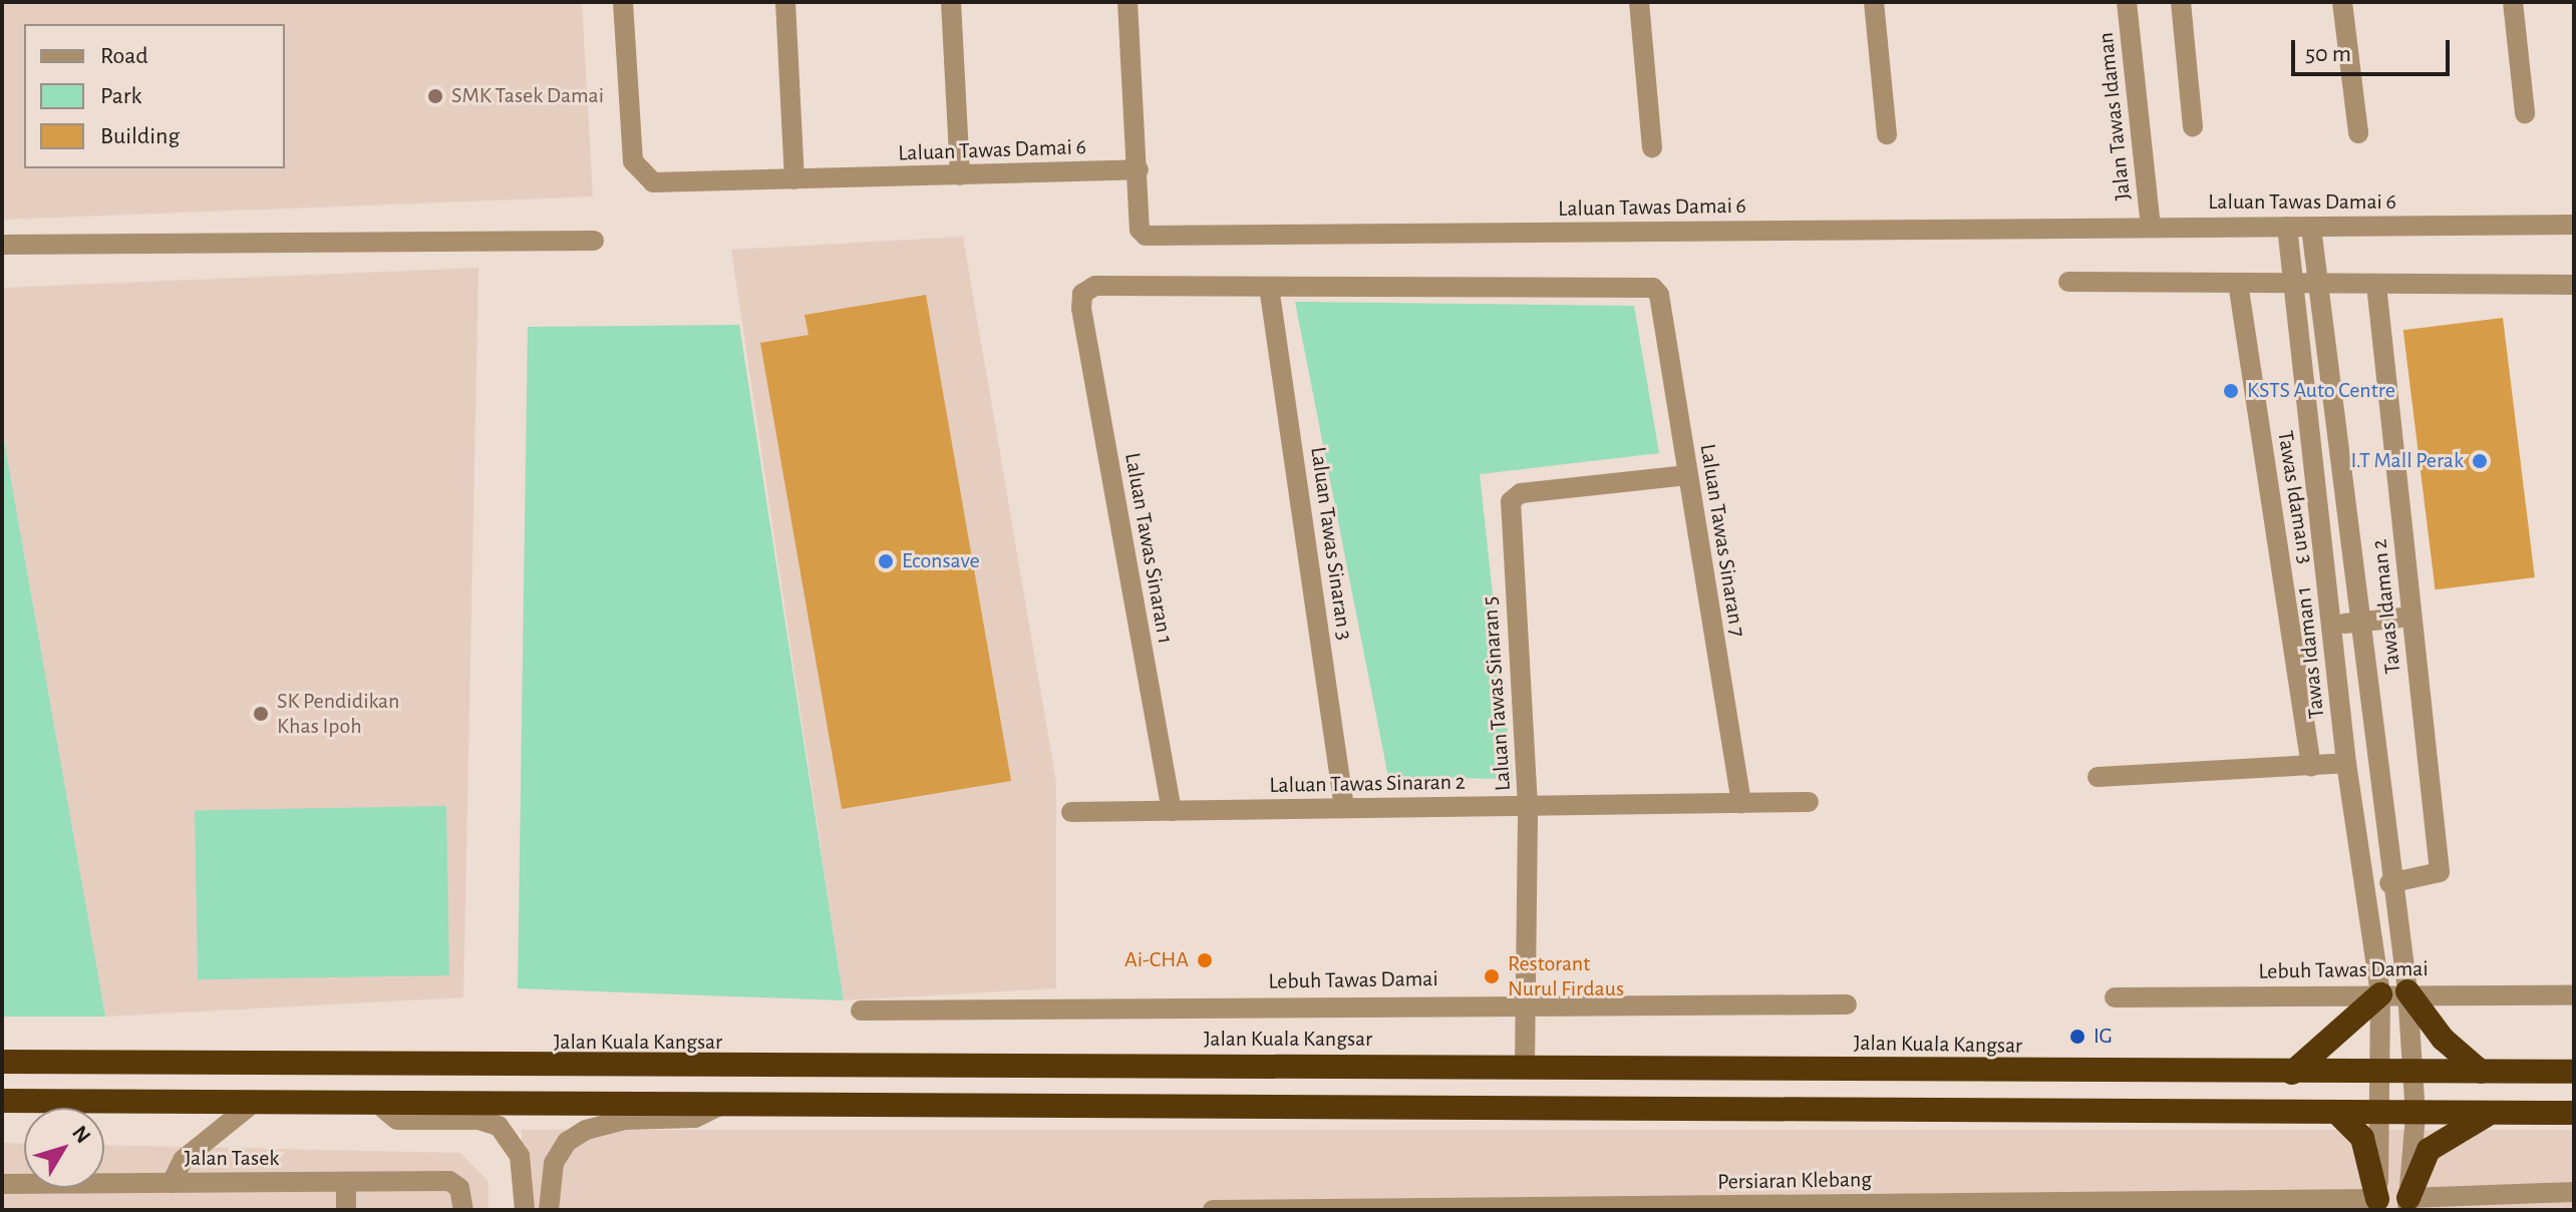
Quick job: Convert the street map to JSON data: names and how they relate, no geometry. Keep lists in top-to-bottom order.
{
  "streets": {
    "highway": ["Jalan Kuala Kangsar"],
    "street": [
      "Jalan Tawas Idaman",
      "Laluan Tawas Damai 6",
      "Tawas Idaman 3",
      "Laluan Tawas Sinaran 7",
      "Laluan Tawas Sinaran 3",
      "Laluan Tawas Sinaran 1",
      "Tawas Idaman 2",
      "Tawas Idaman 1",
      "Laluan Tawas Sinaran 5",
      "Laluan Tawas Sinaran 2",
      "Lebuh Tawas Damai",
      "Jalan Tasek",
      "Persiaran Klebang"
    ]
  },
  "crossings": [
    ["Jalan Tawas Idaman", "Laluan Tawas Damai 6"],
    ["Laluan Tawas Damai 6", "Tawas Idaman 1"],
    ["Laluan Tawas Sinaran 7", "Laluan Tawas Sinaran 3"],
    ["Laluan Tawas Sinaran 7", "Laluan Tawas Sinaran 1"],
    ["Laluan Tawas Sinaran 7", "Laluan Tawas Sinaran 5"],
    ["Laluan Tawas Sinaran 7", "Laluan Tawas Sinaran 2"],
    ["Laluan Tawas Sinaran 3", "Laluan Tawas Sinaran 1"],
    ["Laluan Tawas Sinaran 3", "Laluan Tawas Sinaran 2"],
    ["Laluan Tawas Sinaran 1", "Laluan Tawas Sinaran 2"],
    ["Tawas Idaman 1", "Lebuh Tawas Damai"],
    ["Tawas Idaman 1", "Jalan Kuala Kangsar"],
    ["Tawas Idaman 1", "Persiaran Klebang"],
    ["Laluan Tawas Sinaran 5", "Laluan Tawas Sinaran 2"],
    ["Laluan Tawas Sinaran 5", "Lebuh Tawas Damai"],
    ["Laluan Tawas Sinaran 5", "Jalan Kuala Kangsar"]
  ],
  "places": [
    "SMK Tasek Damai",
    "KSTS Auto Centre",
    "I.T Mall Perak",
    "Econsave",
    "SK Pendidikan Khas Ipoh",
    "Ai-CHA",
    "Restorant Nurul Firdaus",
    "IG"
  ],
  "legend": ["Road", "Park", "Building"],
  "scale_bar": "50 m",
  "north": "top right"
}
